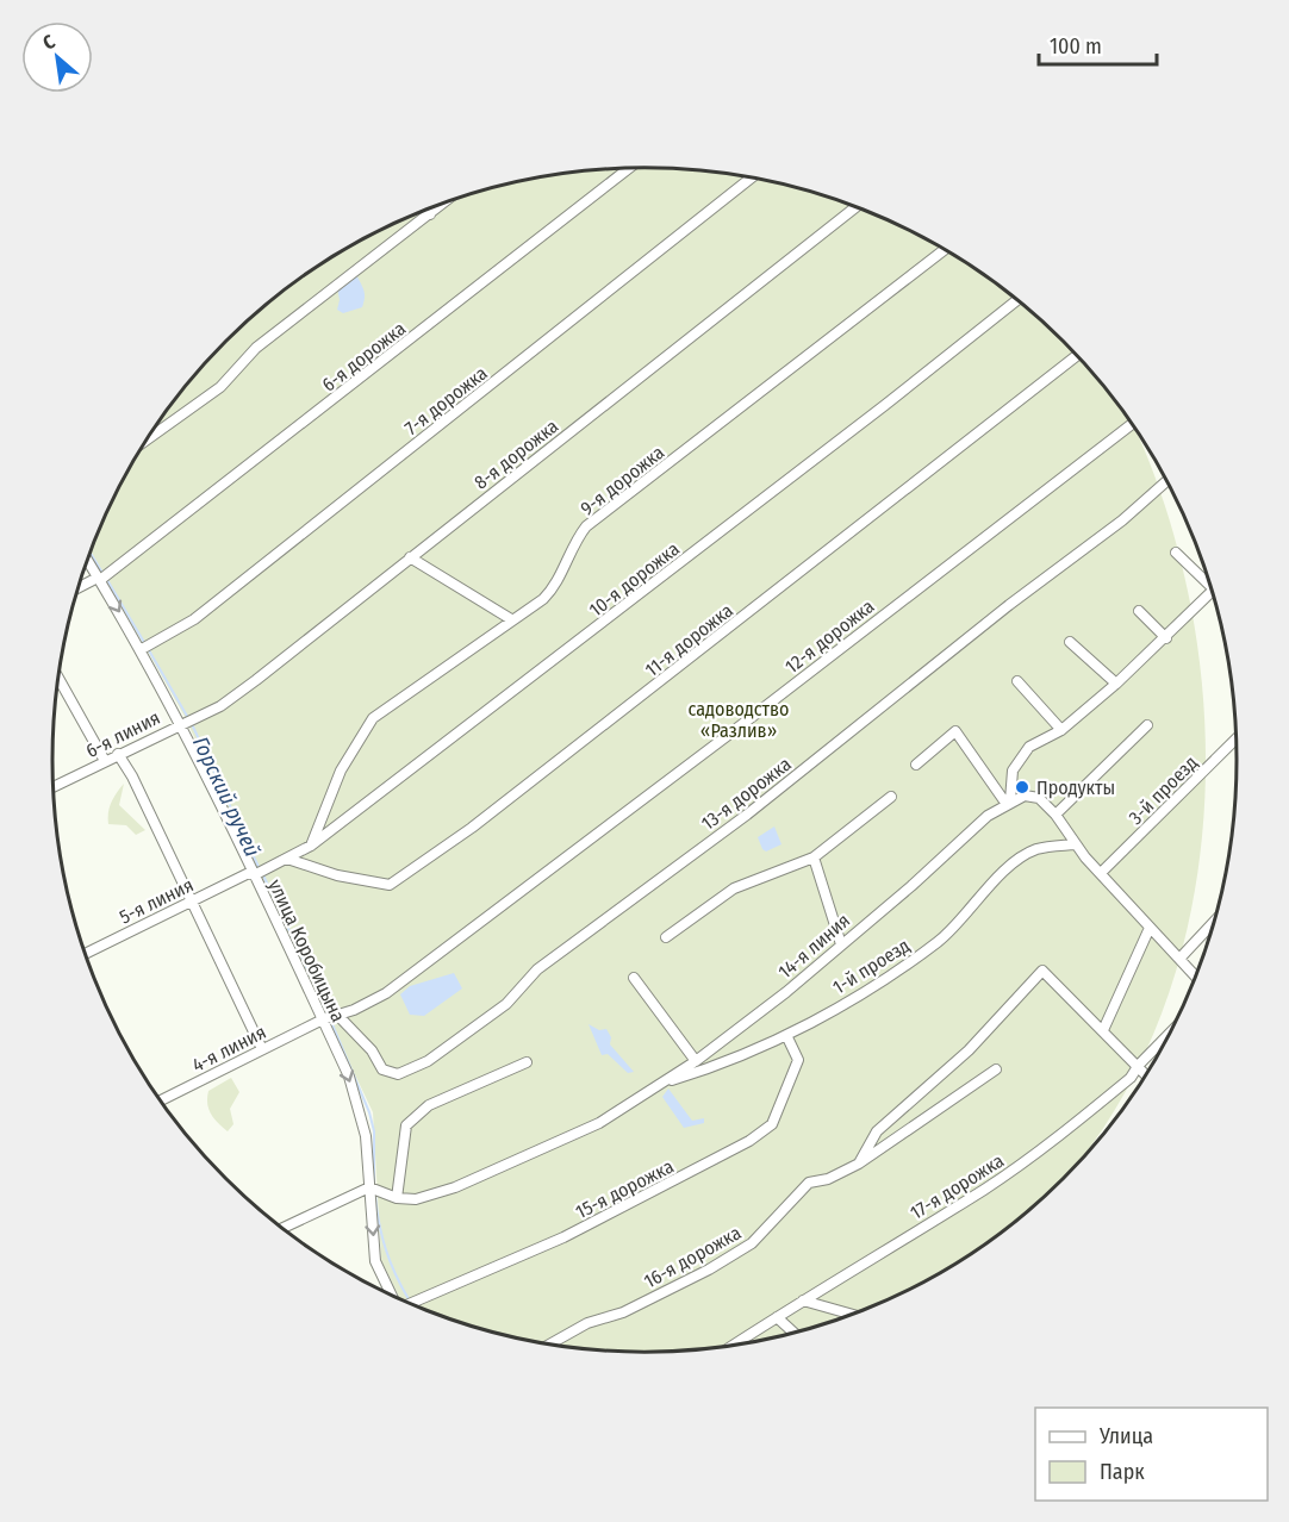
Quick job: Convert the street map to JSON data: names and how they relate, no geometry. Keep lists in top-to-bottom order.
{
  "streets": {
    "street": [
      "6-я дорожка",
      "7-я дорожка",
      "8-я дорожка",
      "9-я дорожка",
      "10-я дорожка",
      "12-я дорожка",
      "11-я дорожка",
      "6-я линия",
      "3-й проезд",
      "13-я дорожка",
      "5-я линия",
      "14-я линия",
      "улица Коробицына",
      "1-й проезд",
      "4-я линия",
      "17-я дорожка",
      "15-я дорожка",
      "16-я дорожка"
    ]
  },
  "crossings": [
    ["6-я дорожка", "улица Коробицына"],
    ["7-я дорожка", "улица Коробицына"],
    ["8-я дорожка", "6-я линия"],
    ["8-я дорожка", "улица Коробицына"],
    ["9-я дорожка", "10-я дорожка"],
    ["10-я дорожка", "11-я дорожка"],
    ["10-я дорожка", "5-я линия"],
    ["10-я дорожка", "улица Коробицына"],
    ["12-я дорожка", "13-я дорожка"],
    ["12-я дорожка", "улица Коробицына"],
    ["12-я дорожка", "4-я линия"],
    ["6-я линия", "улица Коробицына"],
    ["5-я линия", "улица Коробицына"],
    ["14-я линия", "улица Коробицына"],
    ["14-я линия", "1-й проезд"],
    ["улица Коробицына", "4-я линия"],
    ["1-й проезд", "15-я дорожка"]
  ],
  "one_way": ["улица Коробицына"],
  "water": ["Горский ручей"],
  "parks": ["садоводство «Разлив»"],
  "places": ["Продукты"],
  "legend": ["Улица", "Парк"],
  "scale_bar": "100 m",
  "north": "top left"
}
